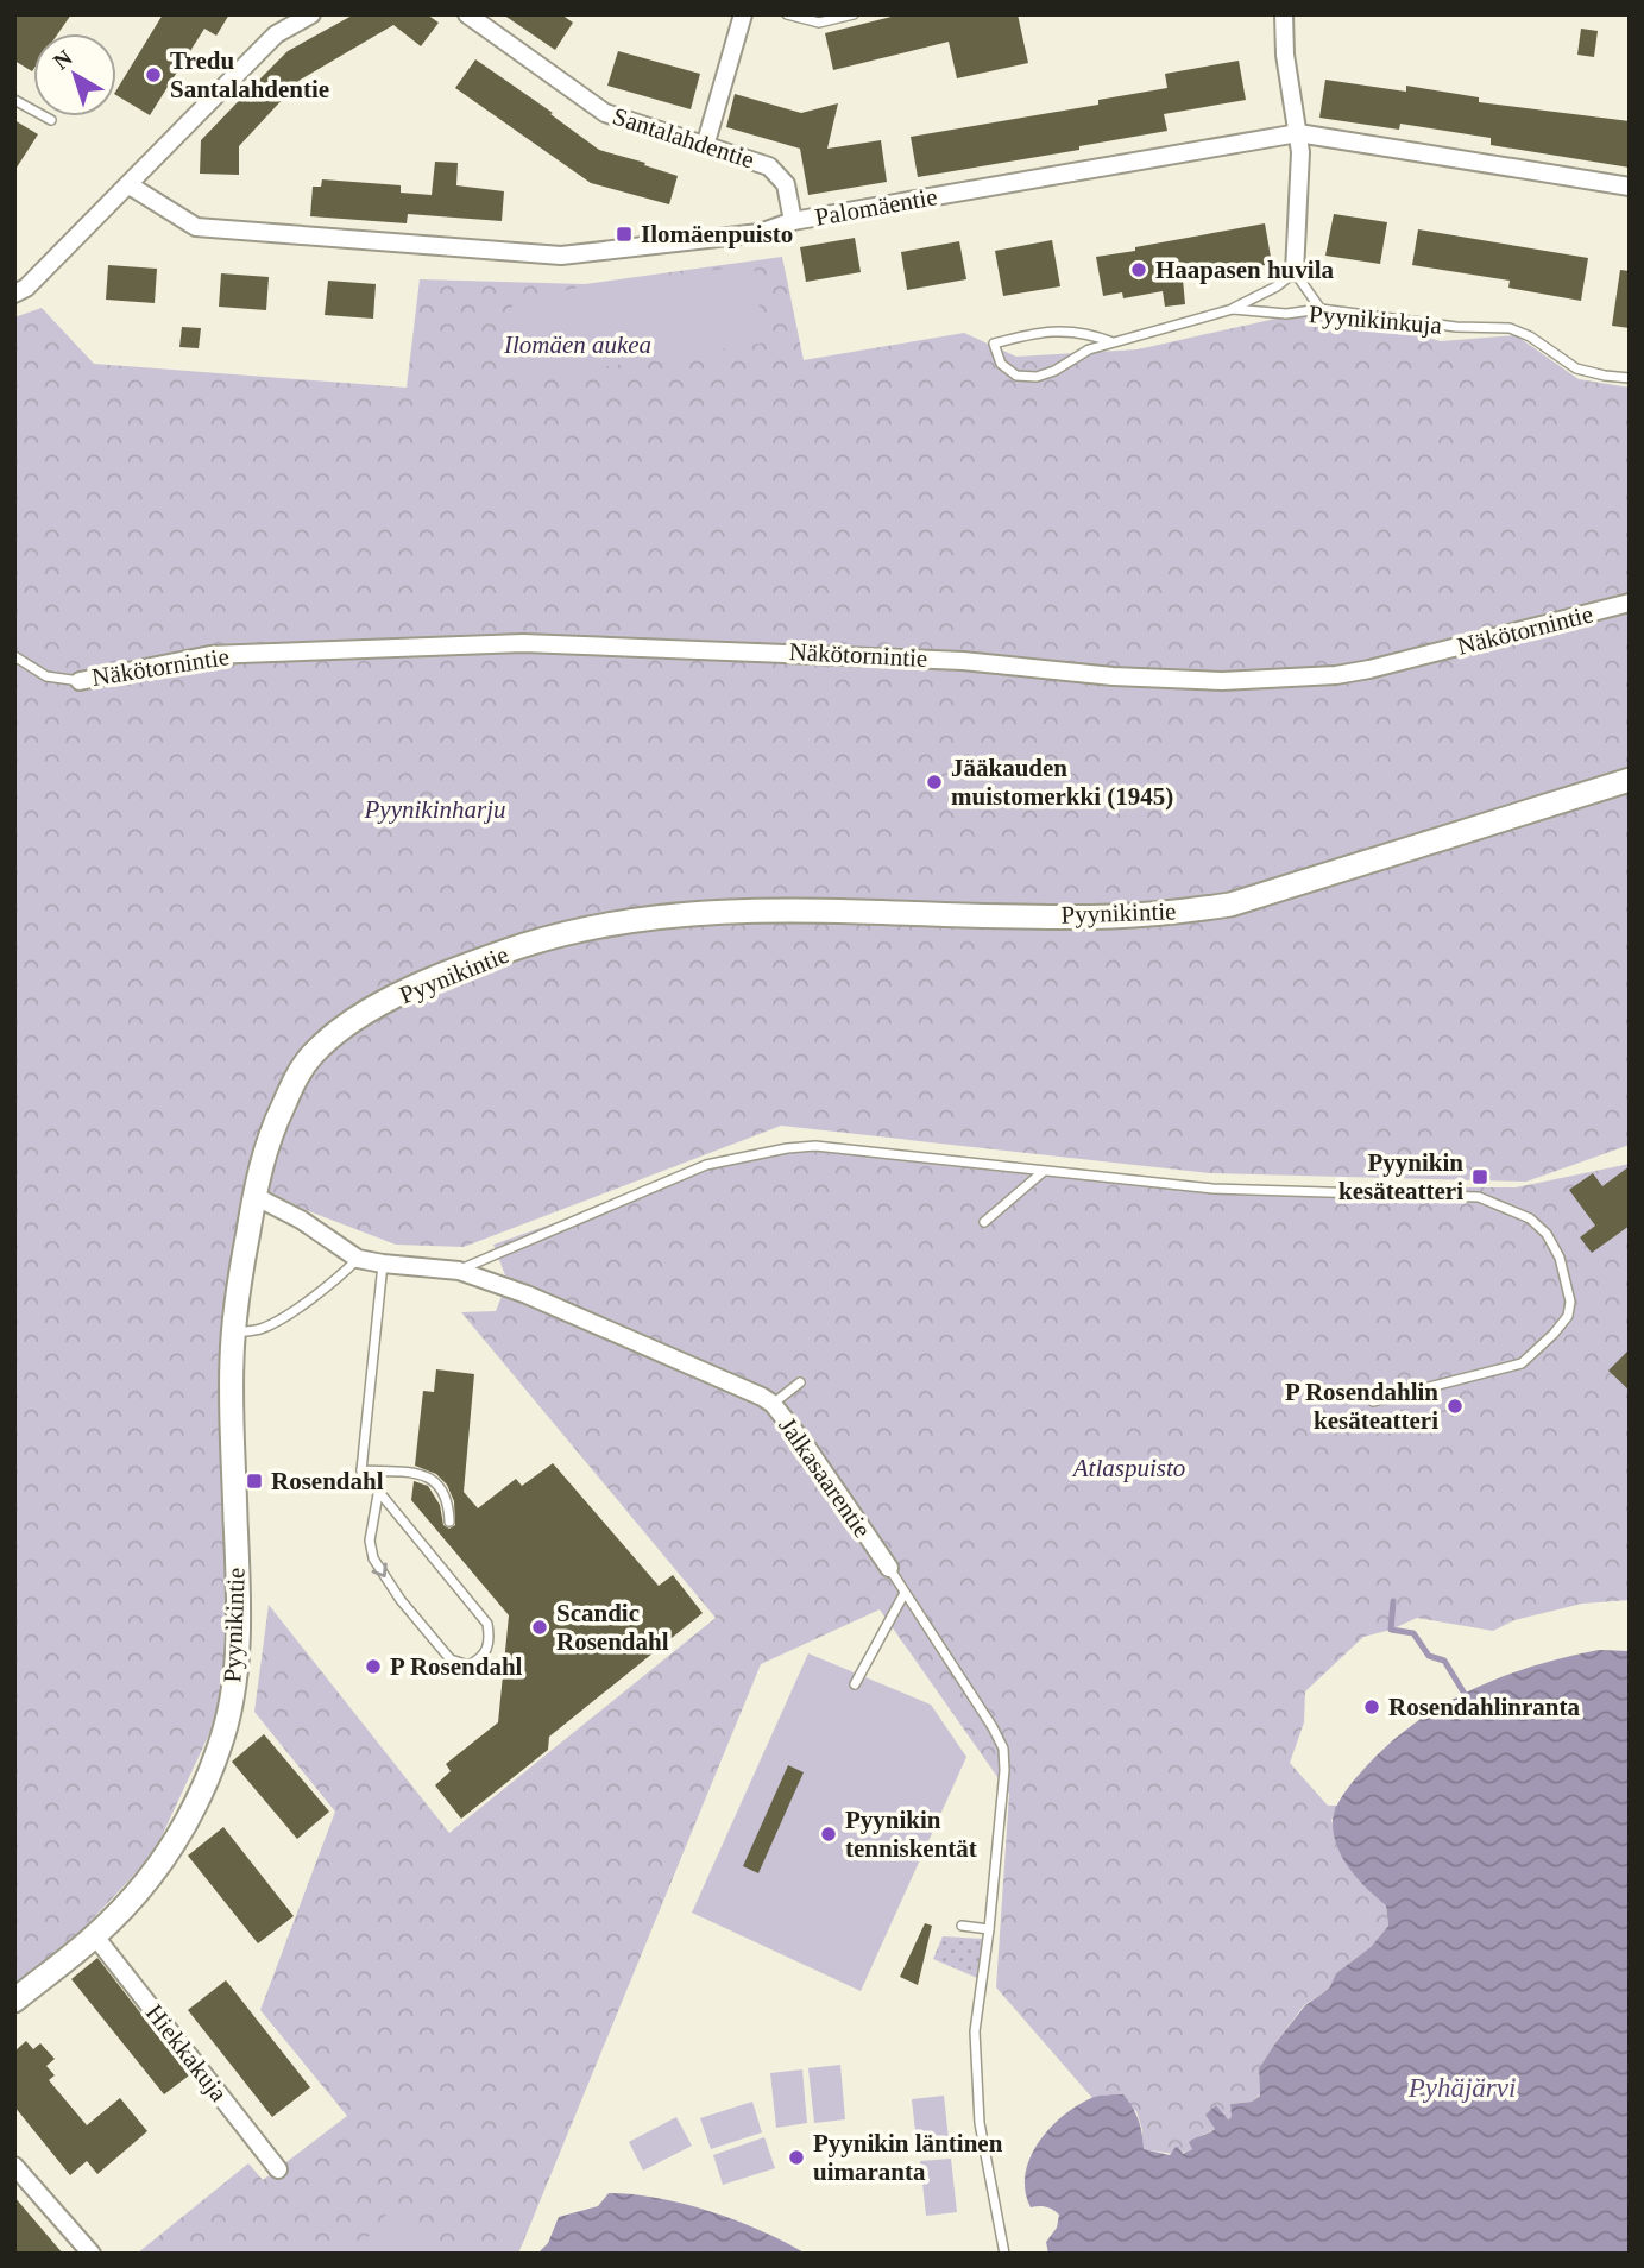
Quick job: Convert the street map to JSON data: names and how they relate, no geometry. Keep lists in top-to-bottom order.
{
  "streets": {
    "street": [
      "Santalahdentie",
      "Palomäentie",
      "Näkötornintie",
      "Pyynikintie",
      "Jalkasaarentie",
      "Hiekkakuja"
    ],
    "lane": ["Pyynikinkuja"]
  },
  "crossings": [
    ["Santalahdentie", "Palomäentie"],
    ["Pyynikintie", "Jalkasaarentie"],
    ["Pyynikintie", "Hiekkakuja"]
  ],
  "water": ["Pyhäjärvi"],
  "parks": ["Ilomäen aukea", "Pyynikinharju", "Atlaspuisto"],
  "places": {
    "other": [
      "Tredu Santalahdentie",
      "Haapasen huvila",
      "Jääkauden muistomerkki (1945)",
      "P Rosendahlin kesäteatteri",
      "Scandic Rosendahl",
      "P Rosendahl",
      "Rosendahlinranta",
      "Pyynikin tenniskentät",
      "Pyynikin läntinen uimaranta"
    ],
    "transit": ["Ilomäenpuisto", "Pyynikin kesäteatteri", "Rosendahl"]
  },
  "north": "top left"
}
